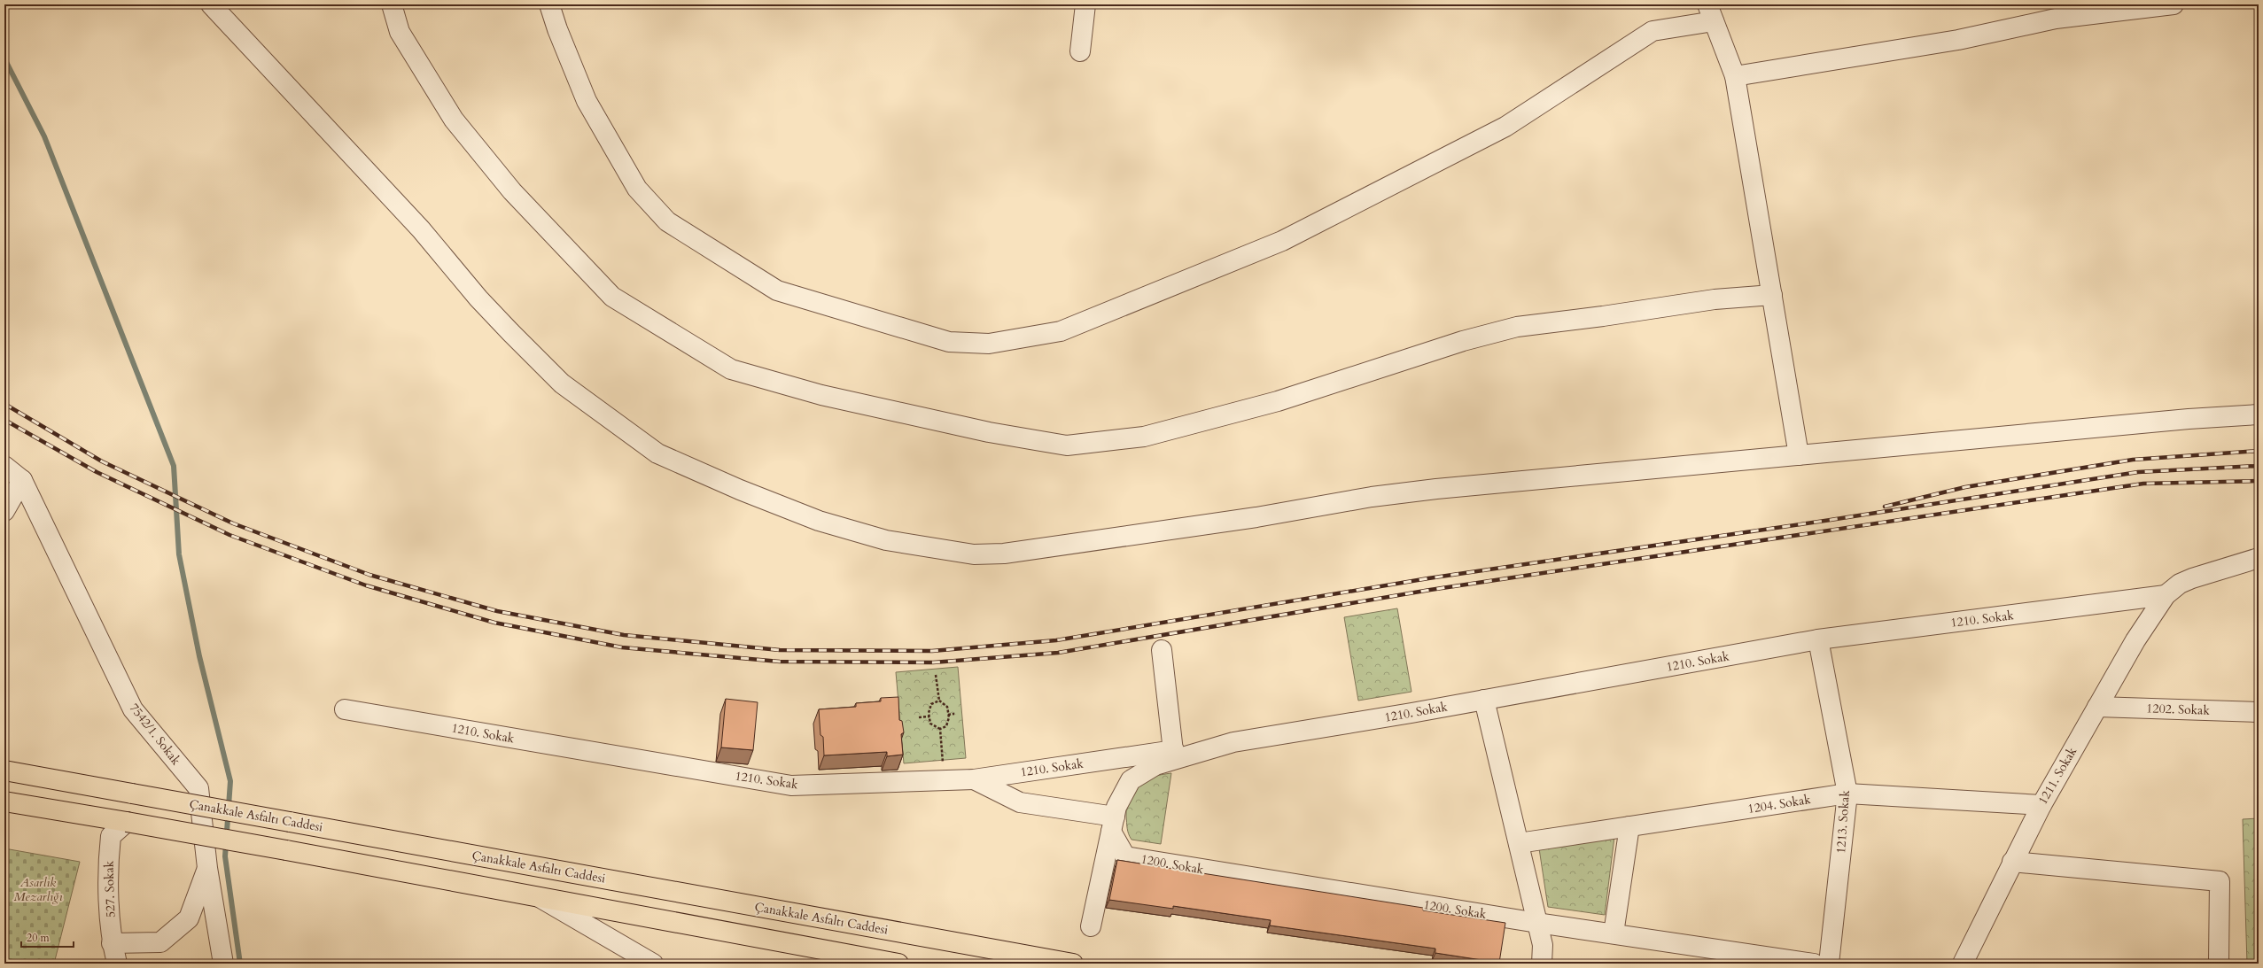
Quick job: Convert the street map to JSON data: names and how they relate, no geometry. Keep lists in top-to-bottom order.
{
  "streets": {
    "highway": ["Çanakkale Asfaltı Caddesi"],
    "street": [
      "1210. Sokak",
      "1202. Sokak",
      "7542/1. Sokak",
      "1211. Sokak",
      "1204. Sokak",
      "1213. Sokak",
      "1200. Sokak",
      "527. Sokak"
    ]
  },
  "crossings": [
    ["1210. Sokak", "1211. Sokak"],
    ["1210. Sokak", "1213. Sokak"],
    ["1210. Sokak", "1200. Sokak"],
    ["1202. Sokak", "1211. Sokak"],
    ["7542/1. Sokak", "527. Sokak"],
    ["1211. Sokak", "1204. Sokak"],
    ["1204. Sokak", "1213. Sokak"]
  ],
  "parks": ["Asarlık Mezarlığı"],
  "scale_bar": "20 m"
}
